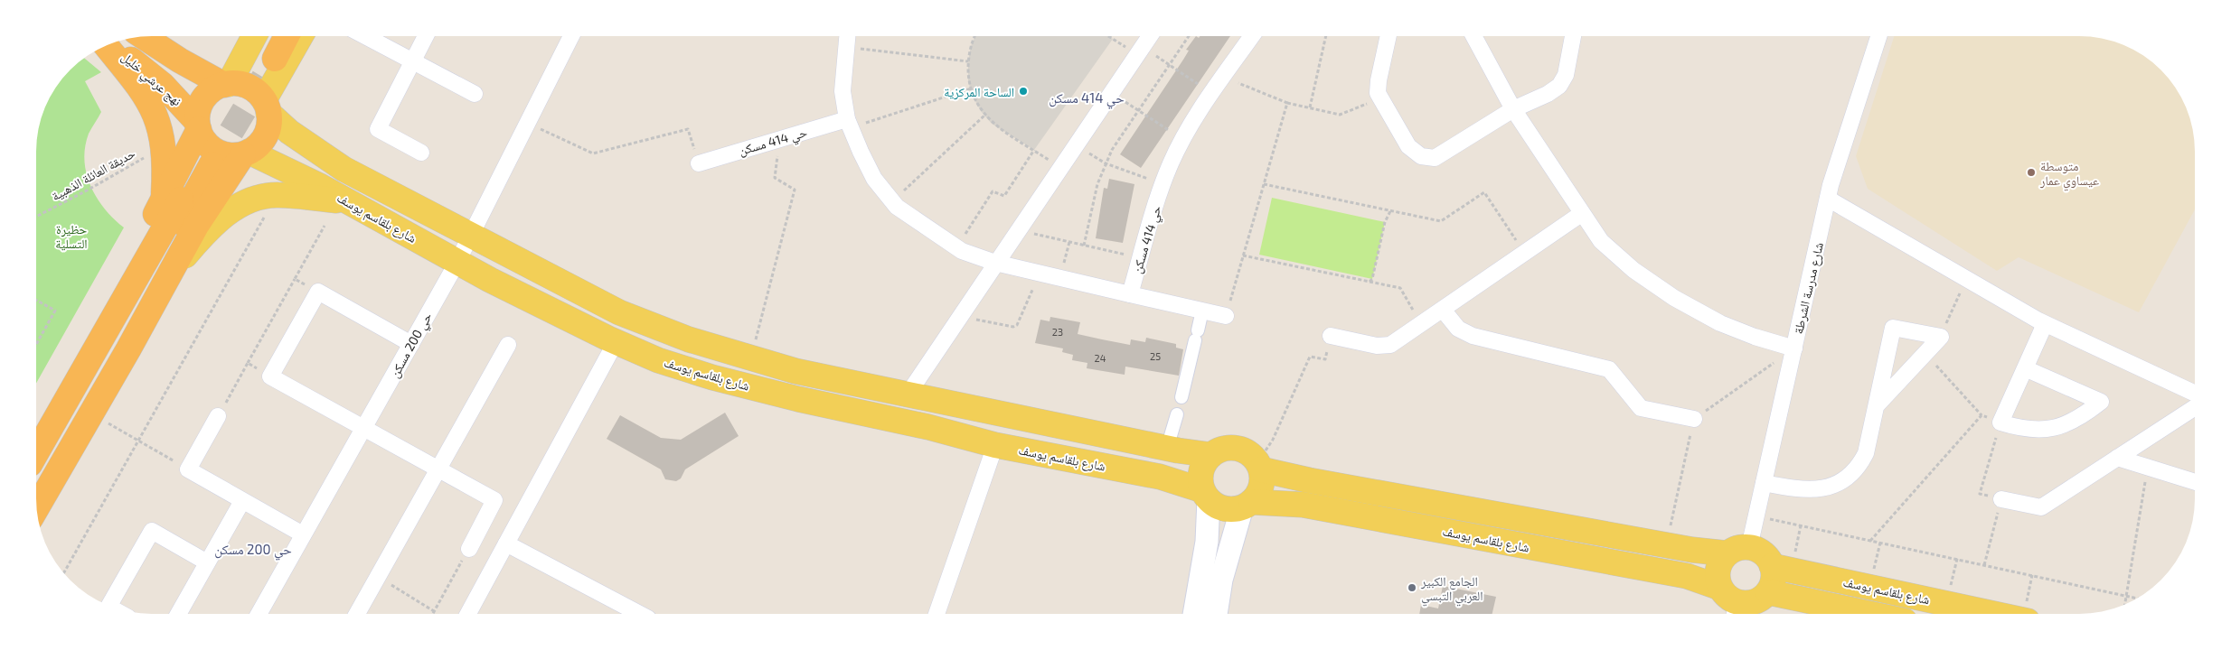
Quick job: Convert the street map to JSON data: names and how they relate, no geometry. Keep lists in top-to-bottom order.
{
  "streets": {
    "highway": ["نهج عرشي خليل"],
    "main road": ["شارع بلقاسم يوسف"],
    "street": ["حي 414 مسكن", "شارع مدرسة الشرطة", "حي 200 مسكن"],
    "path": ["حديقة العائلة الذهبية"]
  },
  "crossings": [
    ["نهج عرشي خليل", "شارع بلقاسم يوسف"],
    ["شارع بلقاسم يوسف", "شارع مدرسة الشرطة"],
    ["شارع بلقاسم يوسف", "حي 200 مسكن"]
  ],
  "districts": ["حي 414 مسكن", "حي 200 مسكن"],
  "parks": ["حظيرة التسلية"],
  "places": ["الساحة المركزية", "متوسطة عيساوي عمار", "الجامع الكبير العربي التبسي"],
  "house_numbers": ["23", "25", "24"]
}
